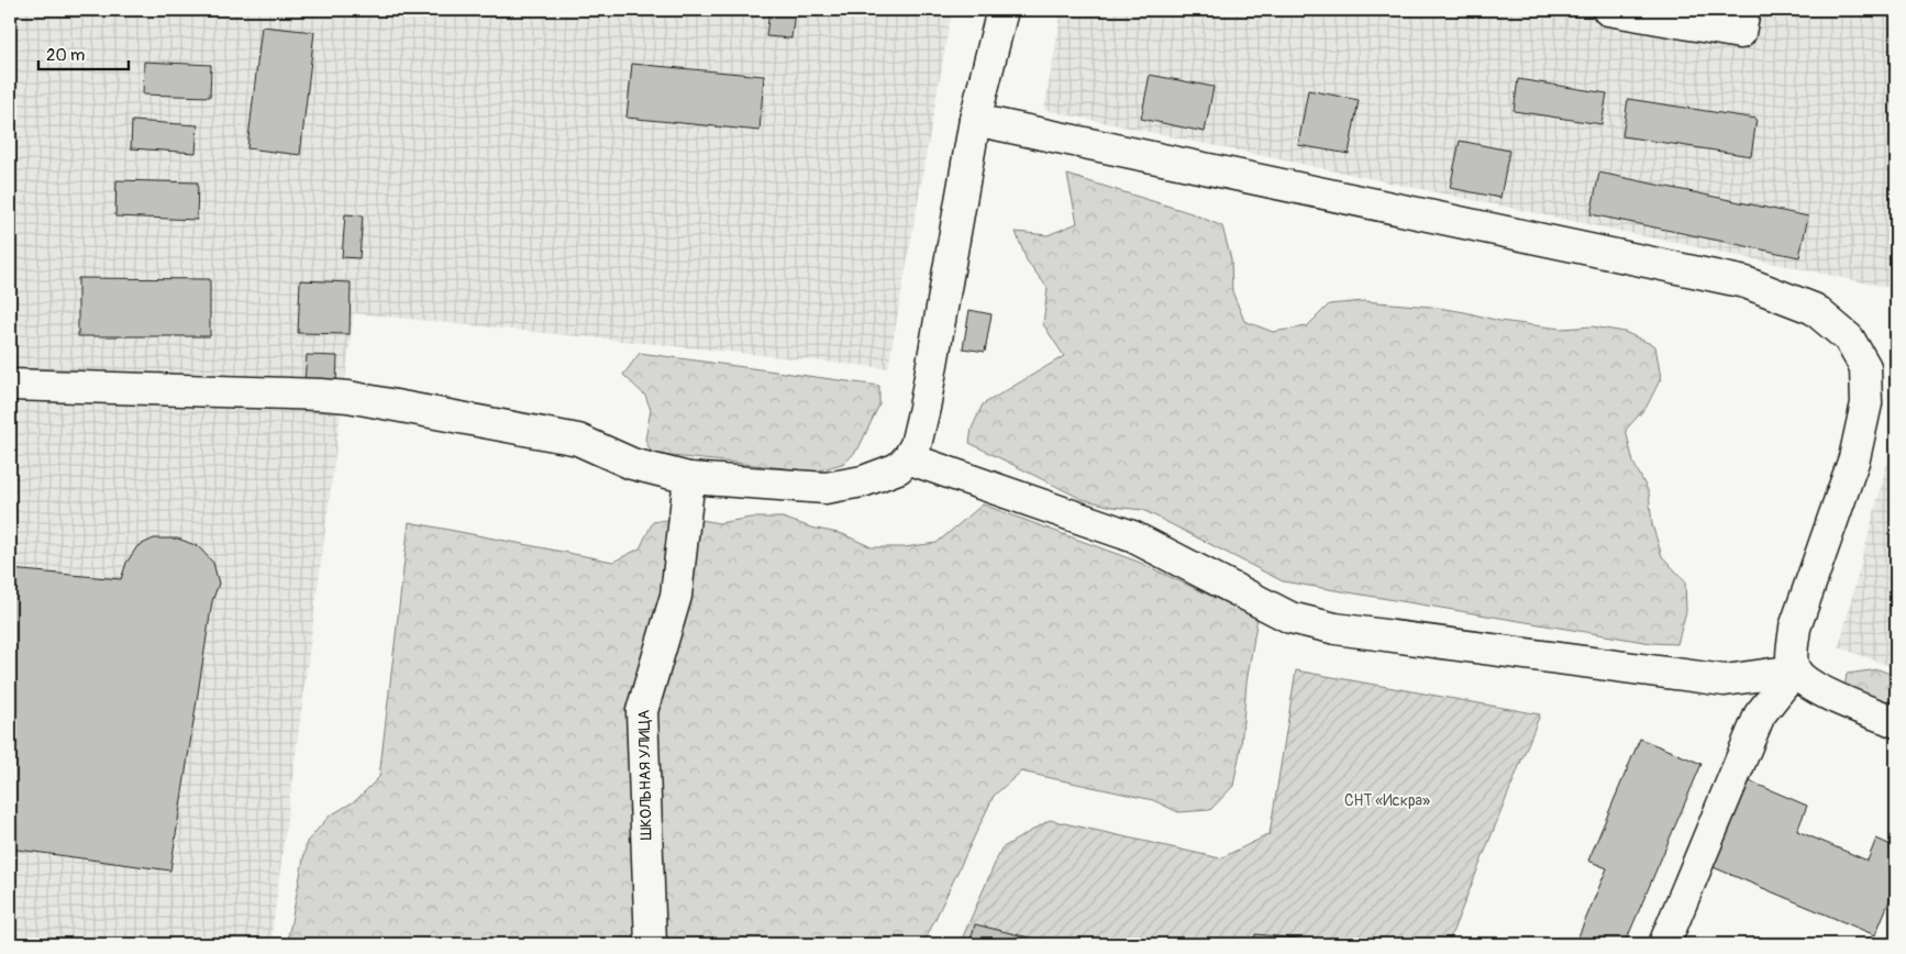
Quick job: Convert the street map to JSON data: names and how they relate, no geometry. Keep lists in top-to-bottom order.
{
  "streets": {
    "street": ["ШКОЛЬНАЯ УЛИЦА"]
  },
  "parks": ["СНТ «Искра»"],
  "scale_bar": "20 m"
}
